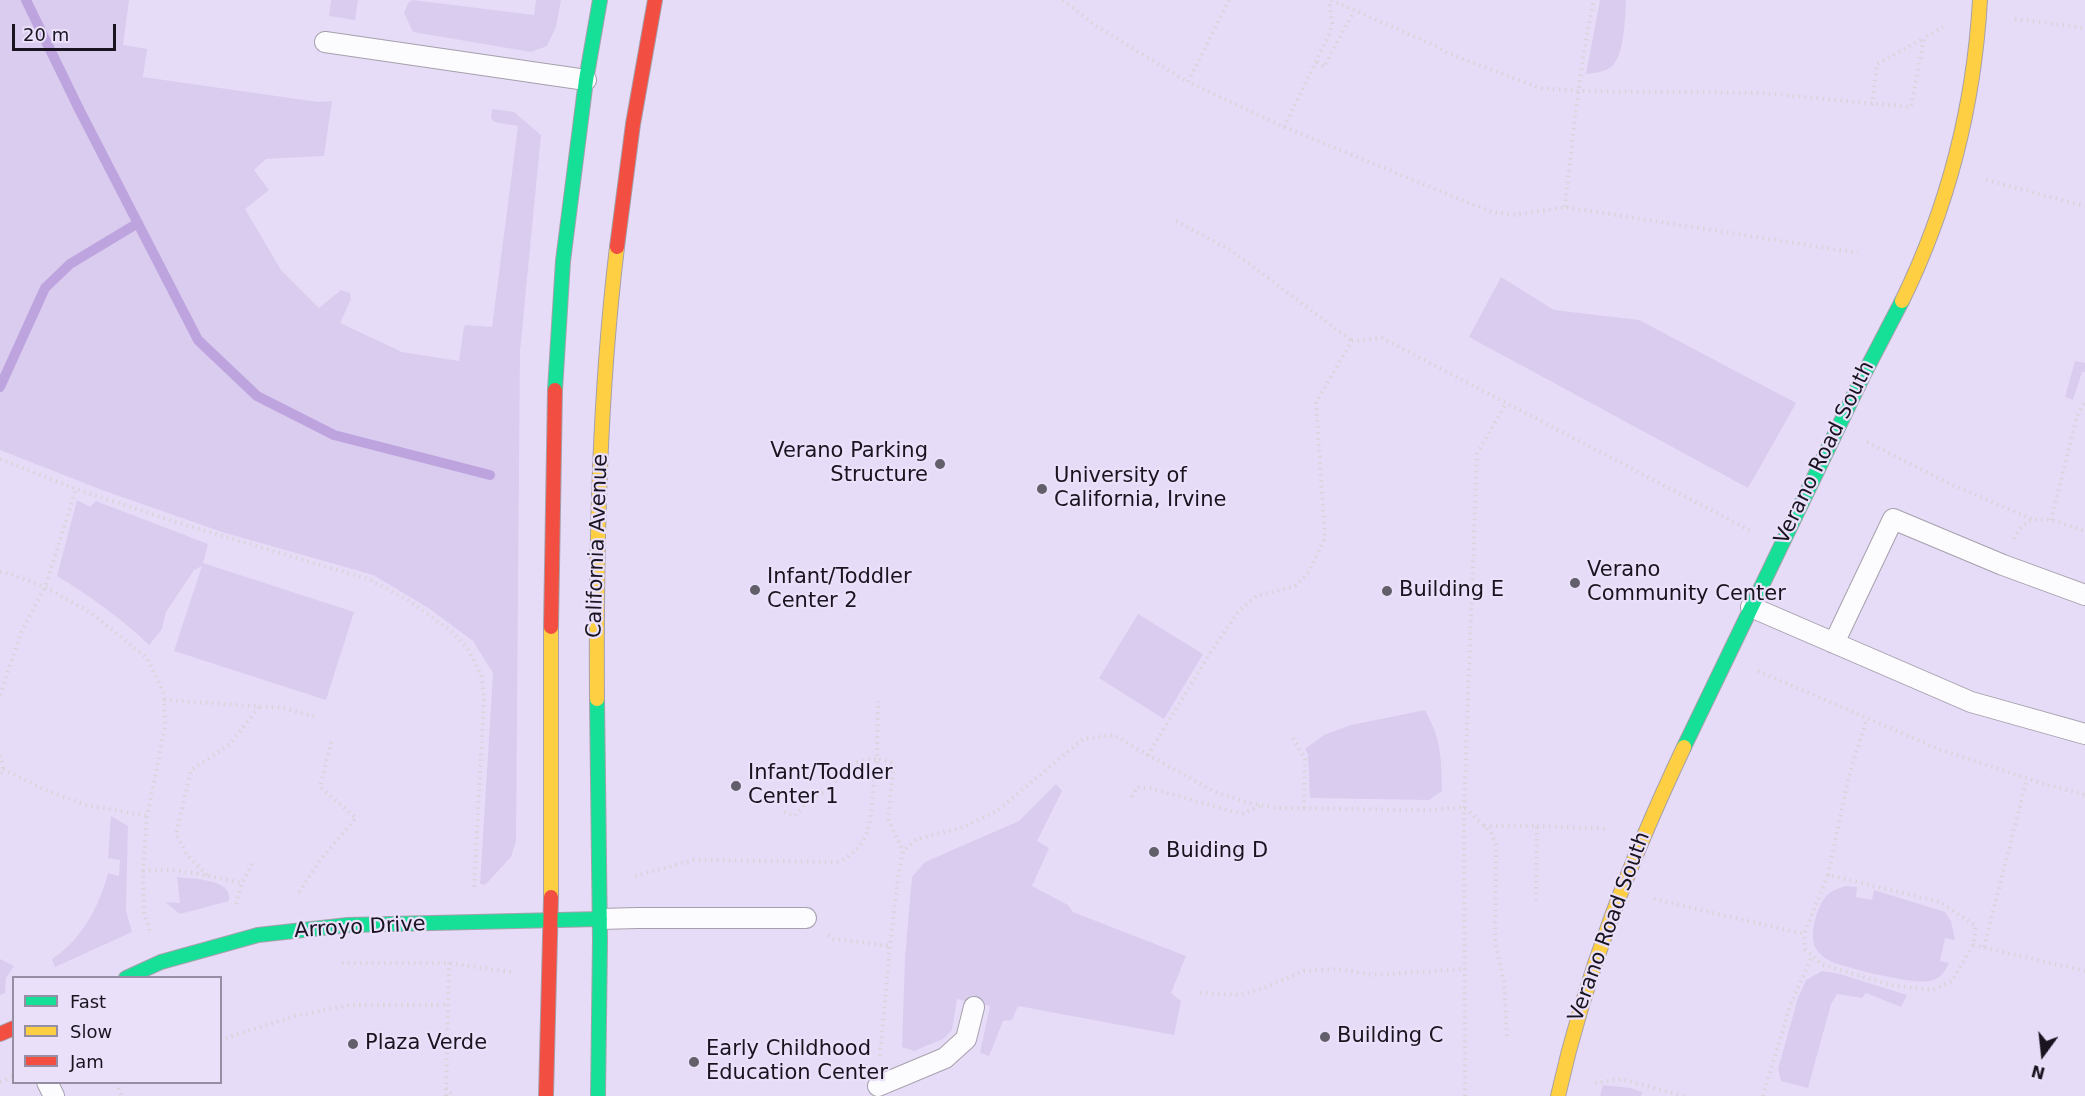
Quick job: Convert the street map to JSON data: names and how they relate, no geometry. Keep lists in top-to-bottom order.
{
  "streets": {
    "main road": ["Verano Road South", "California Avenue", "Arroyo Drive"]
  },
  "crossings": [
    ["California Avenue", "Arroyo Drive"]
  ],
  "places": [
    "Verano Parking Structure",
    "University of California, Irvine",
    "Verano Community Center",
    "Infant/Toddler Center 2",
    "Building E",
    "Infant/Toddler Center 1",
    "Buiding D",
    "Building C",
    "Plaza Verde",
    "Early Childhood Education Center"
  ],
  "legend": ["Fast", "Slow", "Jam"],
  "scale_bar": "20 m",
  "north": "bottom"
}
